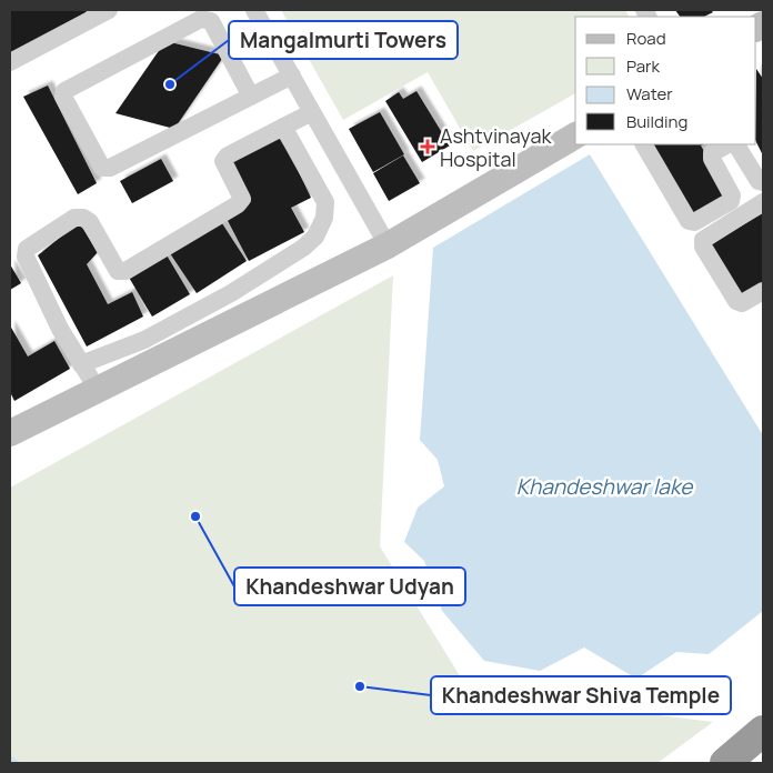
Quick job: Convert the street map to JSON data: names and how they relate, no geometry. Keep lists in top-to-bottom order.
{
  "water": ["Khandeshwar lake"],
  "places": {
    "other": ["Mangalmurti Towers", "Khandeshwar Udyan", "Khandeshwar Shiva Temple"],
    "health": ["Ashtvinayak Hospital"]
  },
  "legend": [
    "Road",
    "Park",
    "Water",
    "Building"
  ]
}
